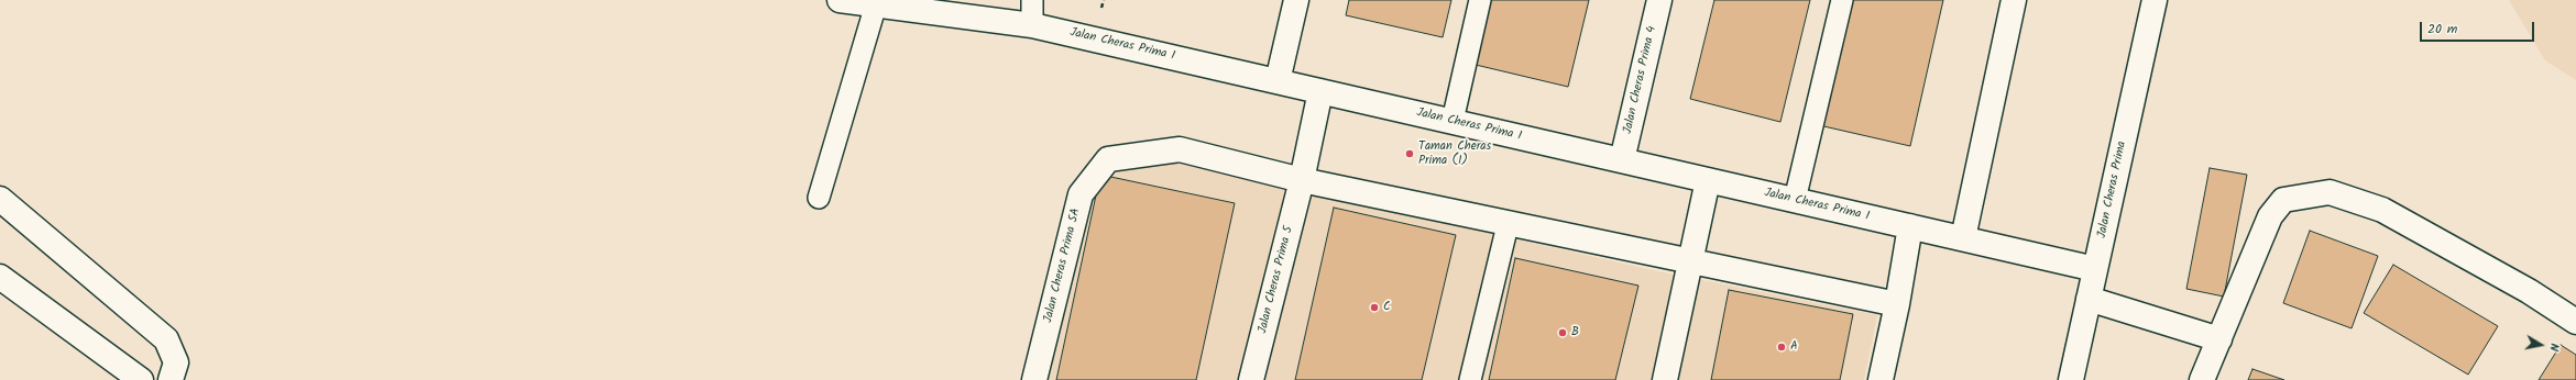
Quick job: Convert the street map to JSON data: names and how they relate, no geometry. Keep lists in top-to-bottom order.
{
  "streets": {
    "street": [
      "Jalan Cheras Prima 1",
      "Jalan Cheras Prima 4",
      "Jalan Cheras Prima",
      "Jalan Cheras Prima 5A",
      "Jalan Cheras Prima 5"
    ]
  },
  "crossings": [
    ["Jalan Cheras Prima 1", "Jalan Cheras Prima 4"],
    ["Jalan Cheras Prima 1", "Jalan Cheras Prima"],
    ["Jalan Cheras Prima 1", "Jalan Cheras Prima 5"],
    ["Jalan Cheras Prima 5A", "Jalan Cheras Prima 5"]
  ],
  "places": [
    "Taman Cheras Prima (1)",
    "C",
    "B",
    "A"
  ],
  "scale_bar": "20 m",
  "north": "right"
}
